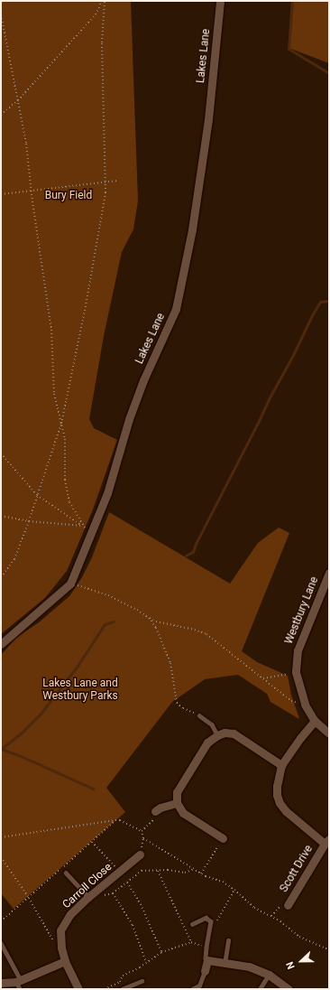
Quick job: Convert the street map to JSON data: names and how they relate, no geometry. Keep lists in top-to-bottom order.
{
  "streets": {
    "street": [
      "Lakes Lane",
      "Westbury Lane",
      "Scott Drive",
      "Carroll Close"
    ]
  },
  "crossings": [
    ["Westbury Lane", "Scott Drive"]
  ],
  "parks": ["Bury Field", "Lakes Lane and Westbury Parks"],
  "north": "left"
}
